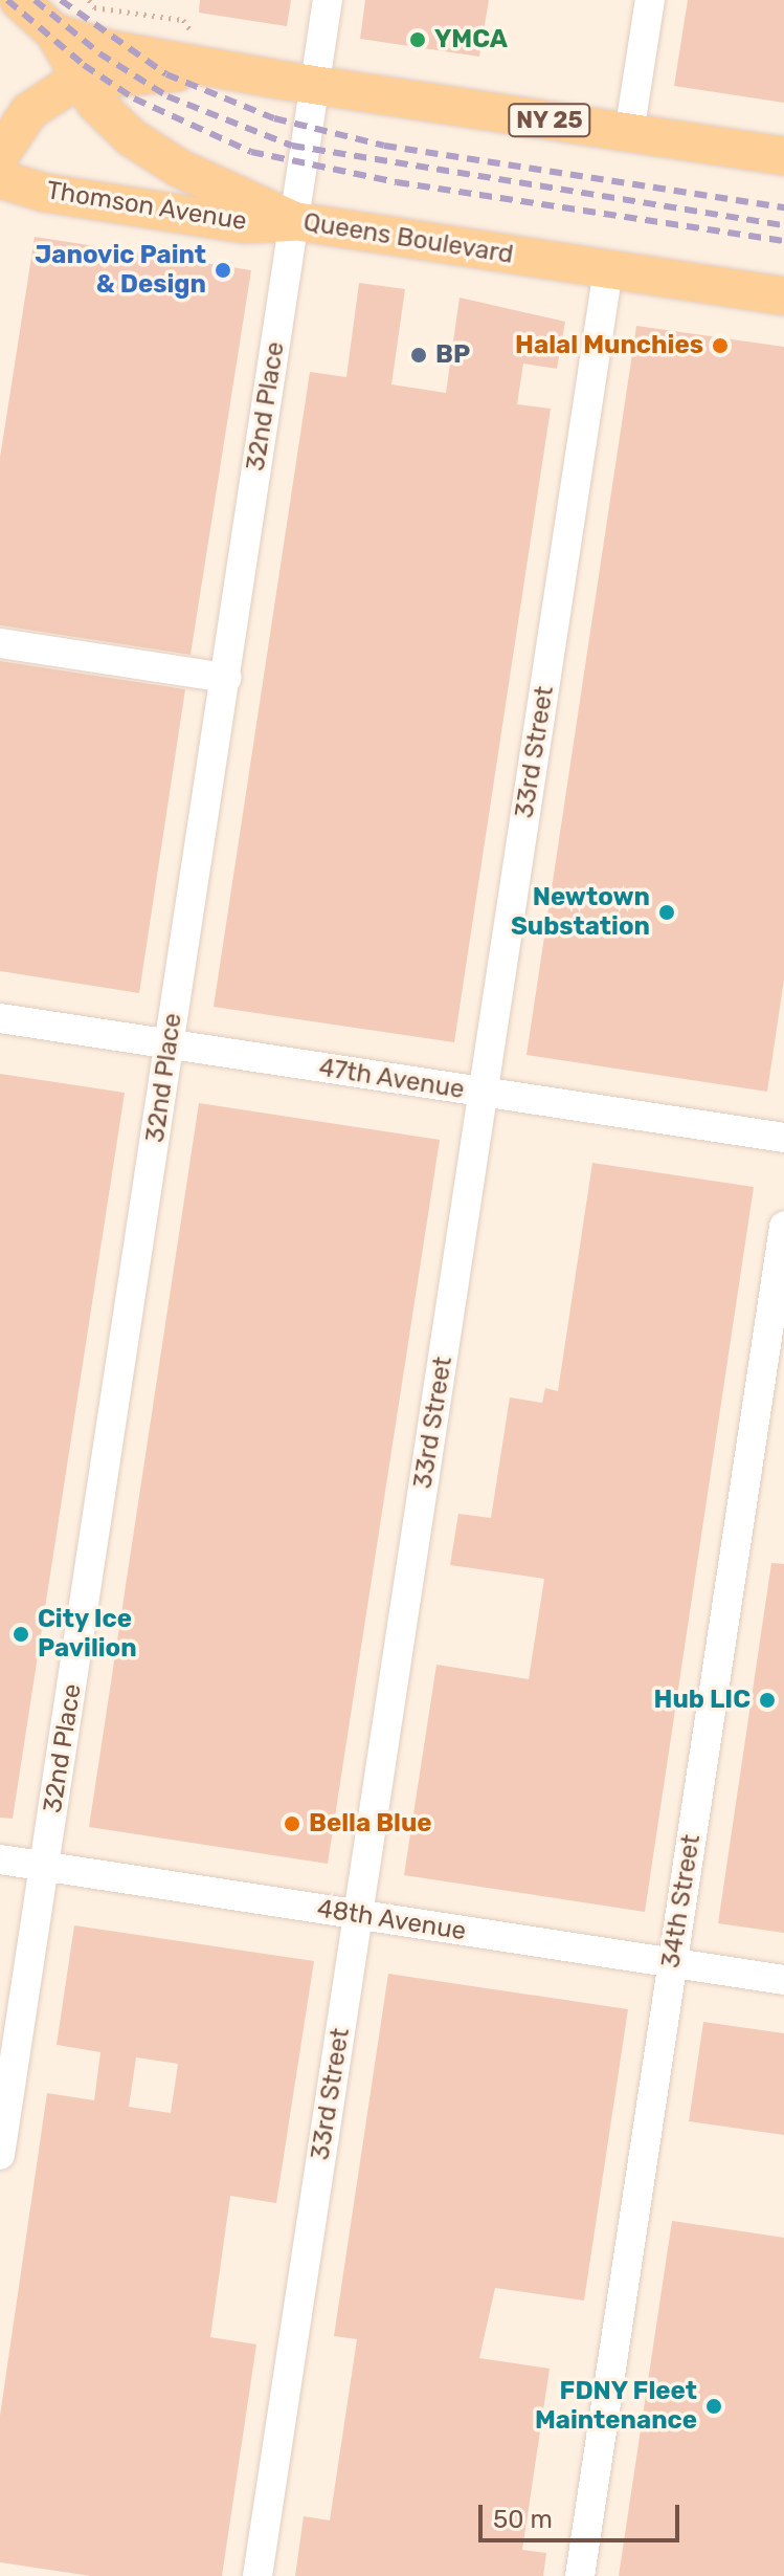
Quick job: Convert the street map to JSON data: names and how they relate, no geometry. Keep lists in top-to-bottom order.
{
  "streets": {
    "main road": ["NY 25", "Thomson Avenue", "Queens Boulevard"],
    "street": [
      "32nd Place",
      "33rd Street",
      "47th Avenue",
      "34th Street",
      "48th Avenue"
    ]
  },
  "crossings": [
    ["Thomson Avenue", "Queens Boulevard"],
    ["Thomson Avenue", "32nd Place"],
    ["Queens Boulevard", "32nd Place"],
    ["Queens Boulevard", "33rd Street"],
    ["32nd Place", "47th Avenue"],
    ["32nd Place", "48th Avenue"],
    ["33rd Street", "47th Avenue"],
    ["33rd Street", "48th Avenue"],
    ["34th Street", "48th Avenue"]
  ],
  "places": [
    "YMCA",
    "Janovic Paint & Design",
    "Halal Munchies",
    "BP",
    "Newtown Substation",
    "City Ice Pavilion",
    "Hub LIC",
    "Bella Blue",
    "FDNY Fleet Maintenance"
  ],
  "scale_bar": "50 m"
}
